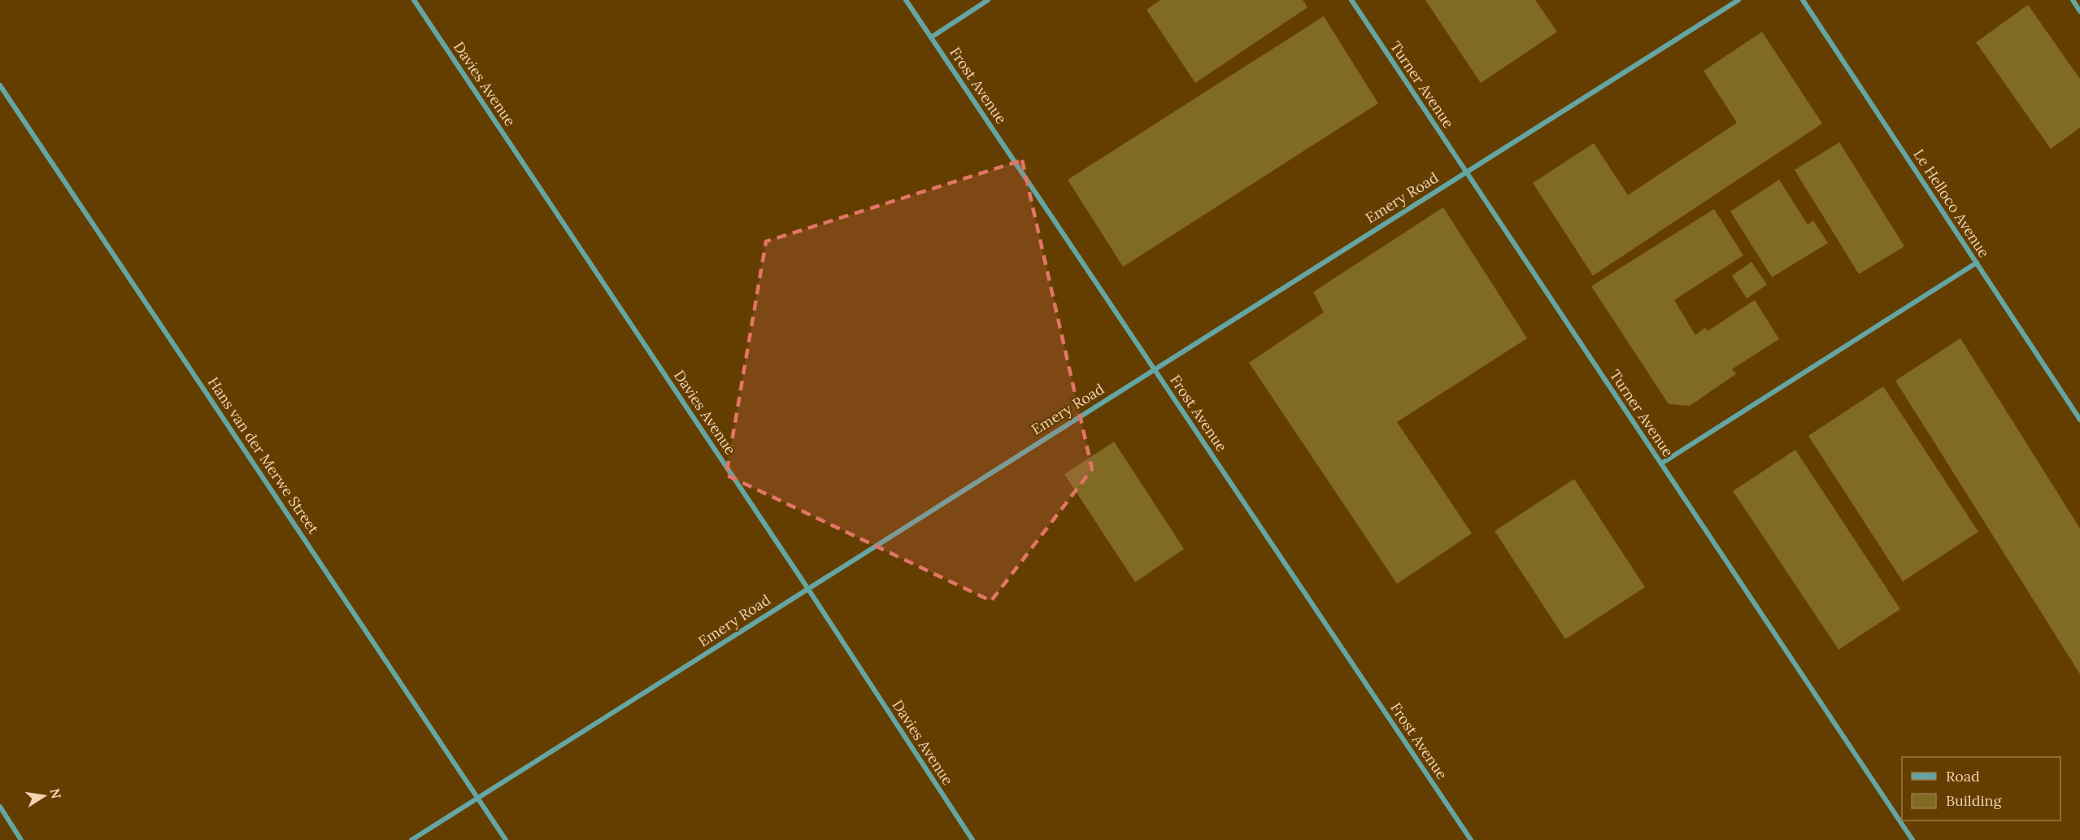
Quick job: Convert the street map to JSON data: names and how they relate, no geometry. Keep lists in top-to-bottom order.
{
  "streets": {
    "street": [
      "Davies Avenue",
      "Turner Avenue",
      "Frost Avenue",
      "Emery Road",
      "Le Helloco Avenue",
      "Hans van der Merwe Street"
    ]
  },
  "crossings": [
    ["Davies Avenue", "Emery Road"],
    ["Turner Avenue", "Emery Road"],
    ["Frost Avenue", "Emery Road"],
    ["Emery Road", "Hans van der Merwe Street"]
  ],
  "legend": ["Road", "Building"],
  "north": "right"
}
